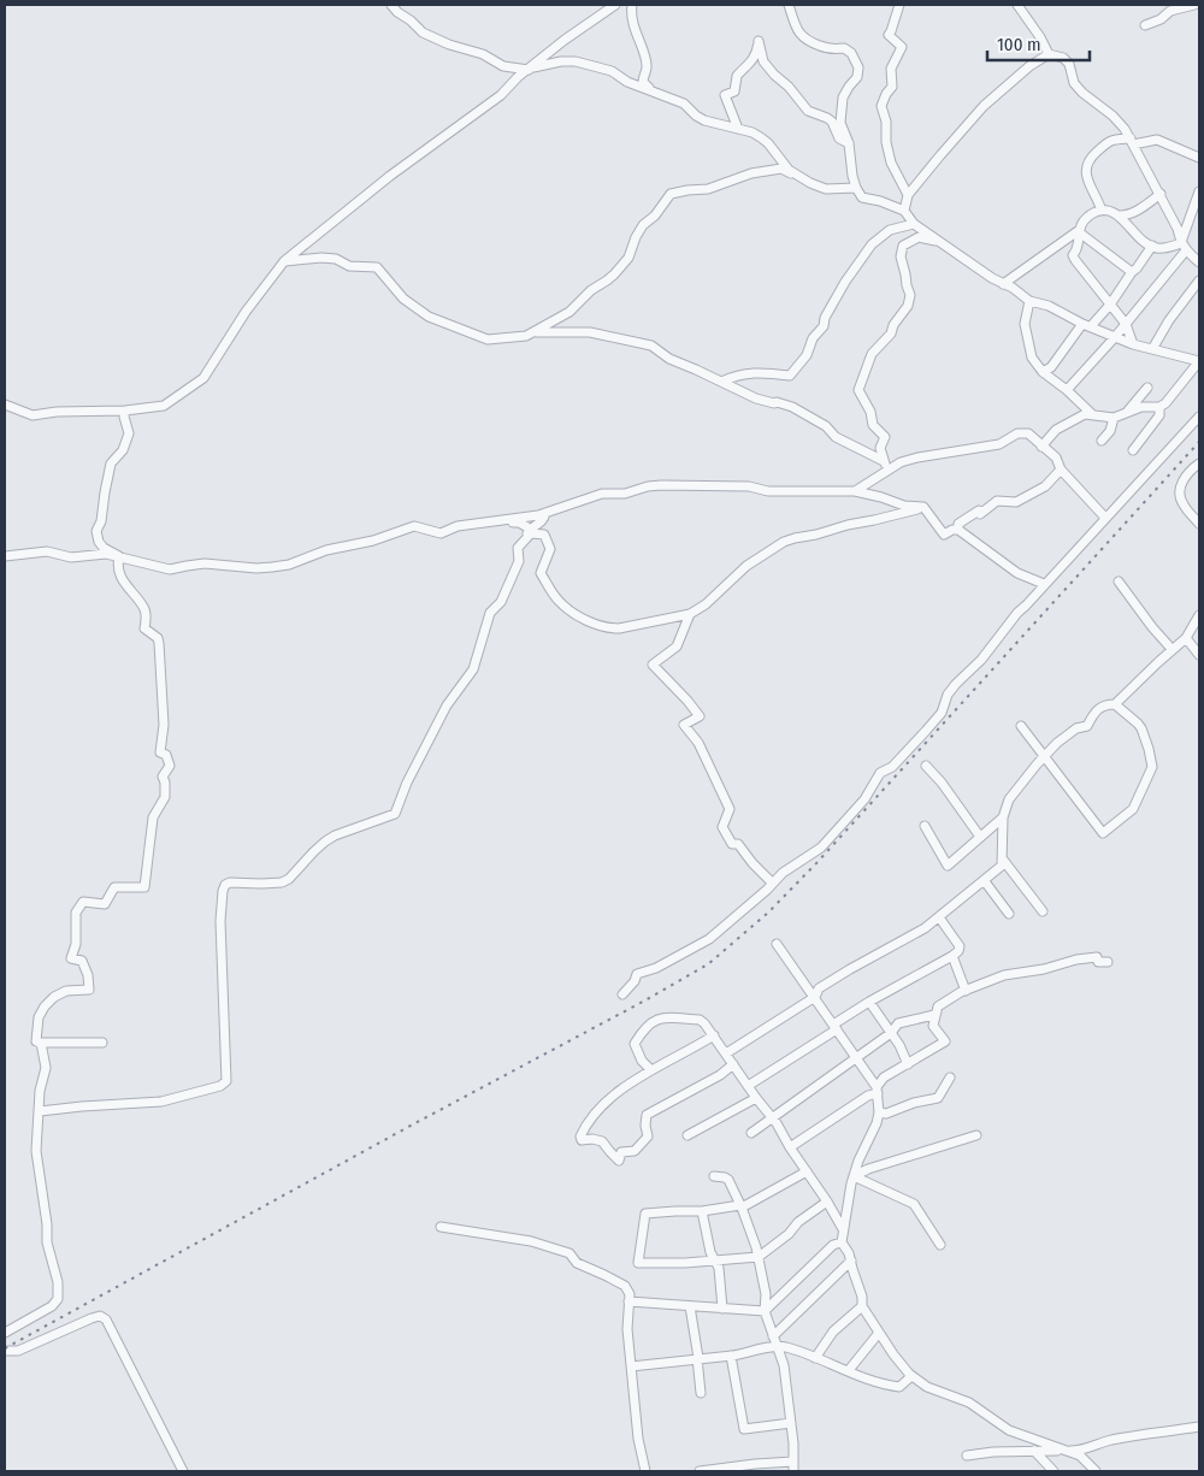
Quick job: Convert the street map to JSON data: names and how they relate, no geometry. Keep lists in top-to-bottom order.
{
  "scale_bar": "100 m"
}
